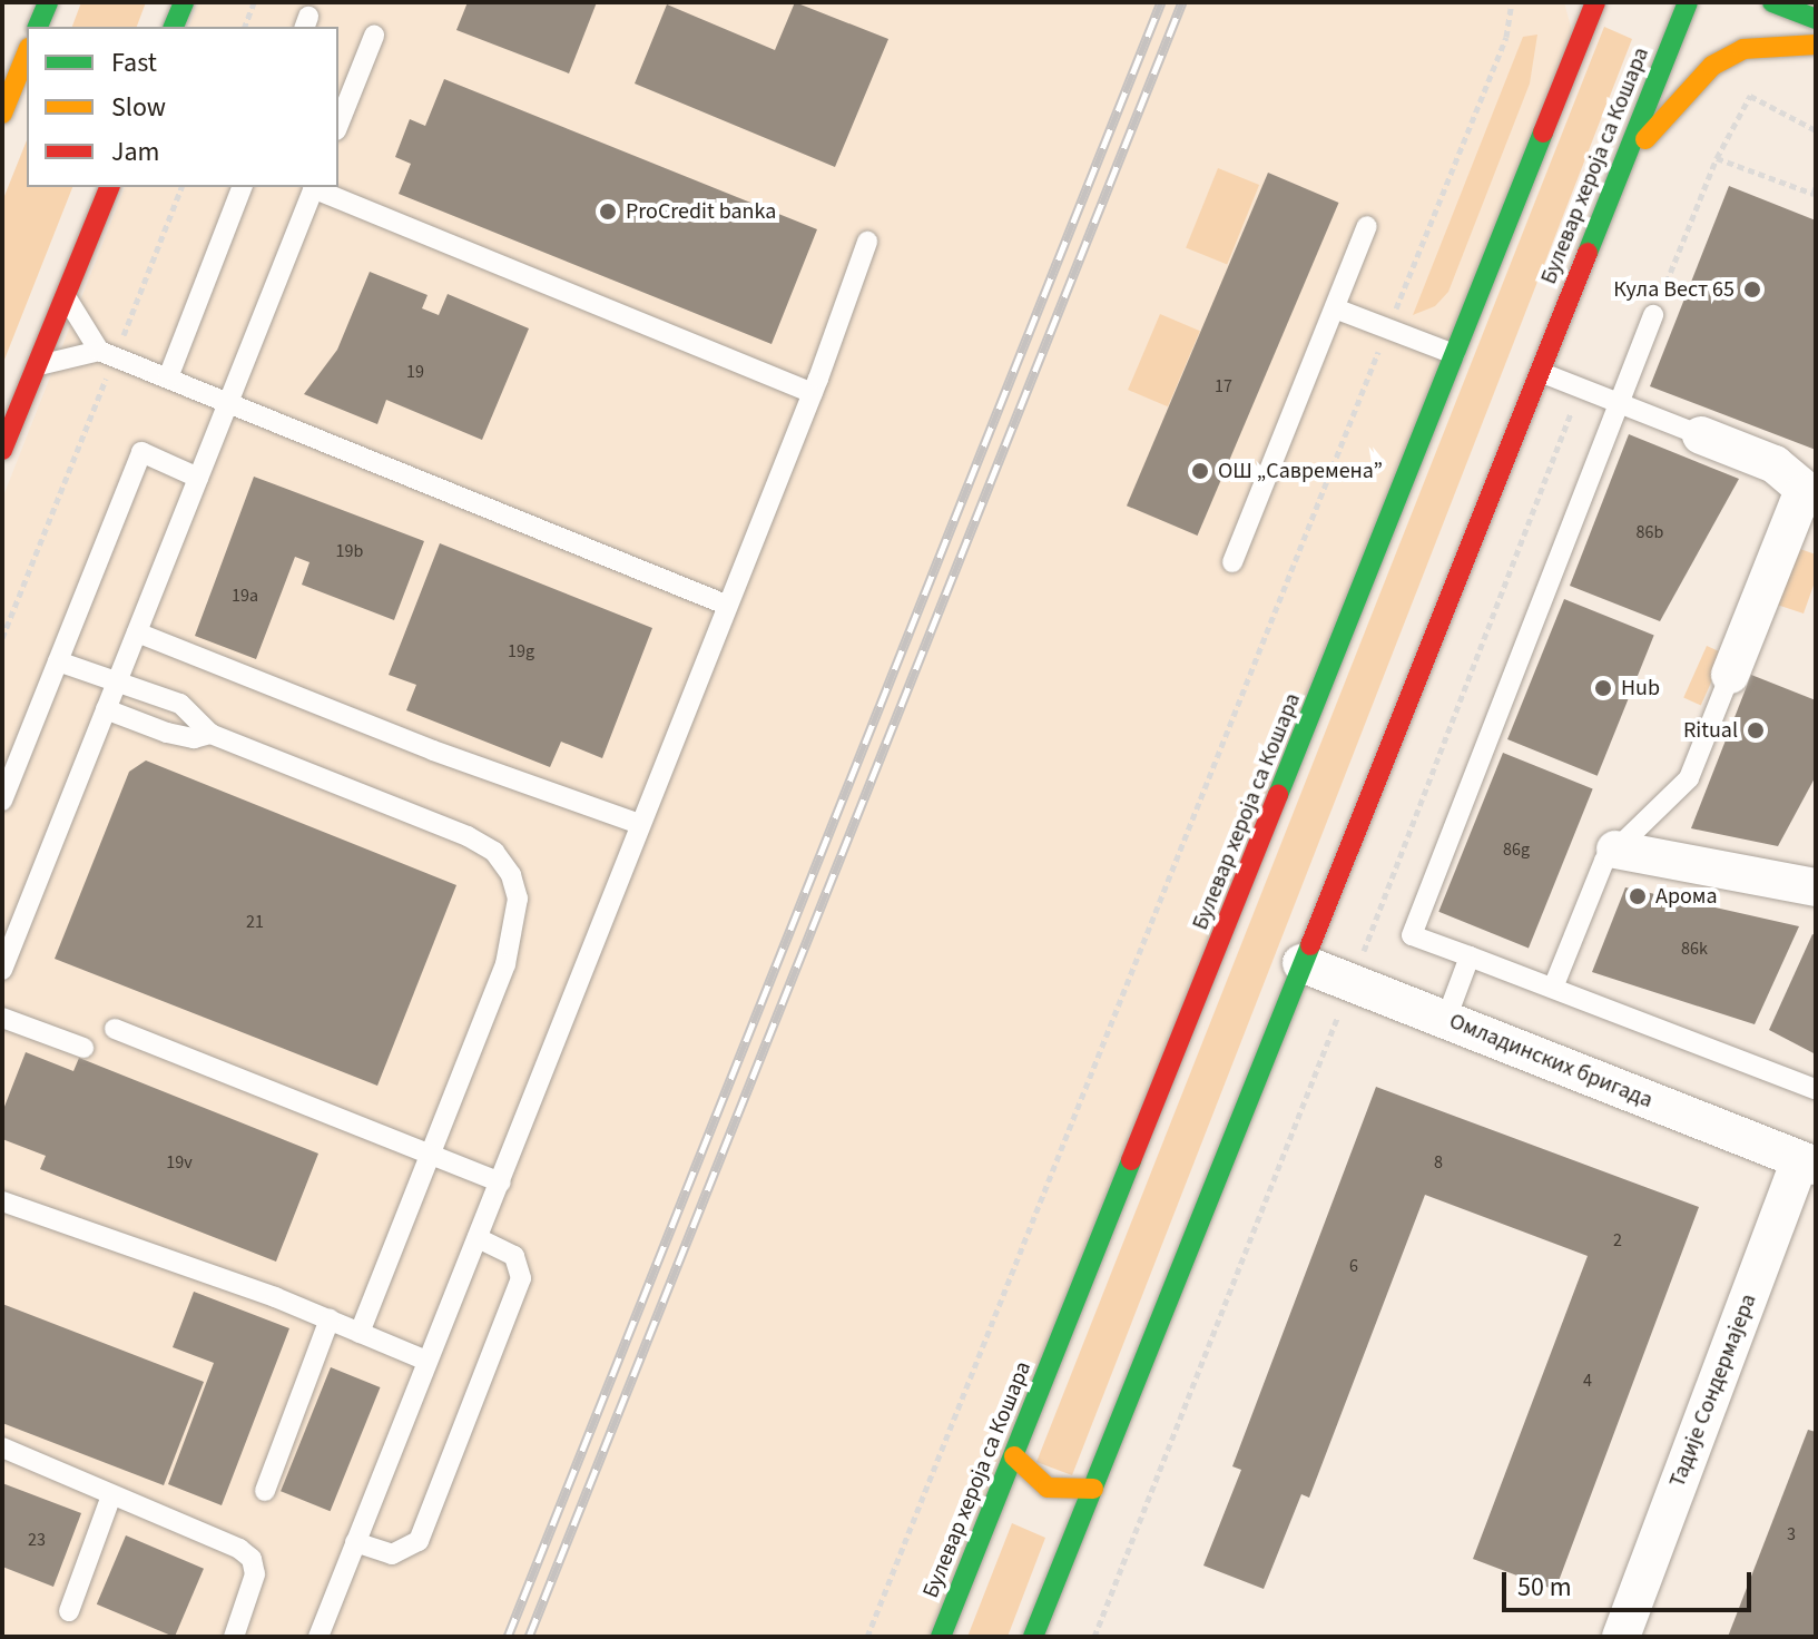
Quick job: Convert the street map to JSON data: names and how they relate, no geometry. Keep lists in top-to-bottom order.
{
  "streets": {
    "main road": ["Булевар хероја са Кошара"],
    "street": ["Омладинских бригада", "Тадије Сондермајера"]
  },
  "crossings": [
    ["Булевар хероја са Кошара", "Омладинских бригада"],
    ["Омладинских бригада", "Тадије Сондермајера"]
  ],
  "places": [
    "ProCredit banka",
    "Кула Вест 65",
    "ОШ „Савремена”",
    "Hub",
    "Ritual",
    "Арома"
  ],
  "house_numbers": [
    "19",
    "17",
    "86b",
    "19b",
    "19a",
    "19g",
    "86g",
    "21",
    "86k",
    "19v",
    "8",
    "2",
    "6",
    "4",
    "3",
    "23"
  ],
  "legend": ["Fast", "Slow", "Jam"],
  "scale_bar": "50 m"
}
